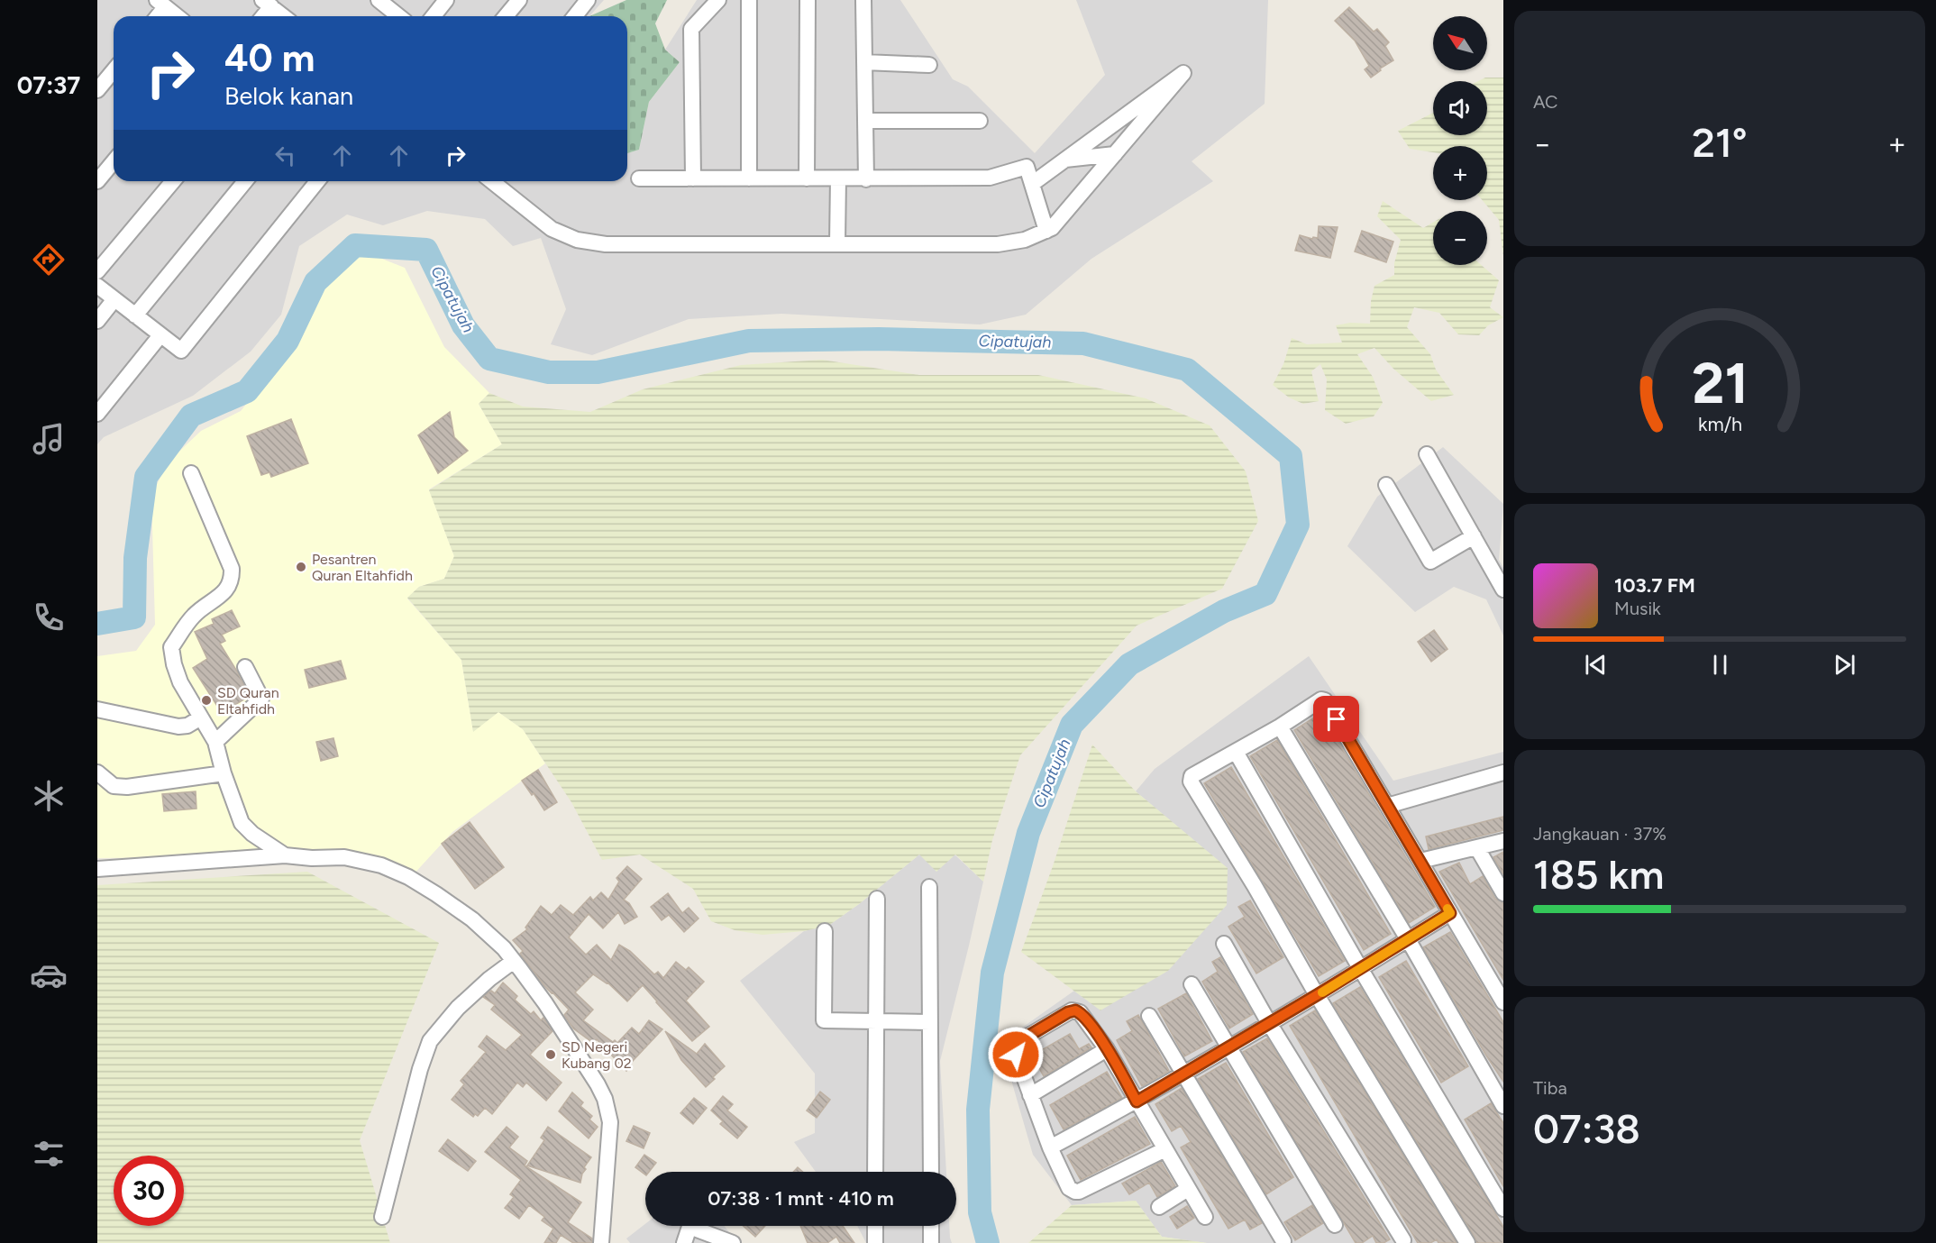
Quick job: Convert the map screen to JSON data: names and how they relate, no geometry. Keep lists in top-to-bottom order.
{
  "water": ["Cipatujah"],
  "places": ["Pesantren Quran Eltahfidh", "SD Quran Eltahfidh", "SD Negeri Kubang 02"],
  "north": "top left",
  "page": {
    "tabs": "07:37",
    "tile": [
      "AC",
      ["Jangkauan · 37%", "185 km"],
      ["Tiba", "07:38"]
    ],
    "map_buttons": ["+", "−"],
    "turn": ["40 m", "Belok kanan"],
    "heat": ["−", "21°", "+"],
    "song": ["103.7 FM", "Musik"],
    "limit": "30",
    "trip": "07:38 · 1 mnt · 410 m",
    "gauge": ["21", "km/h"]
  }
}
